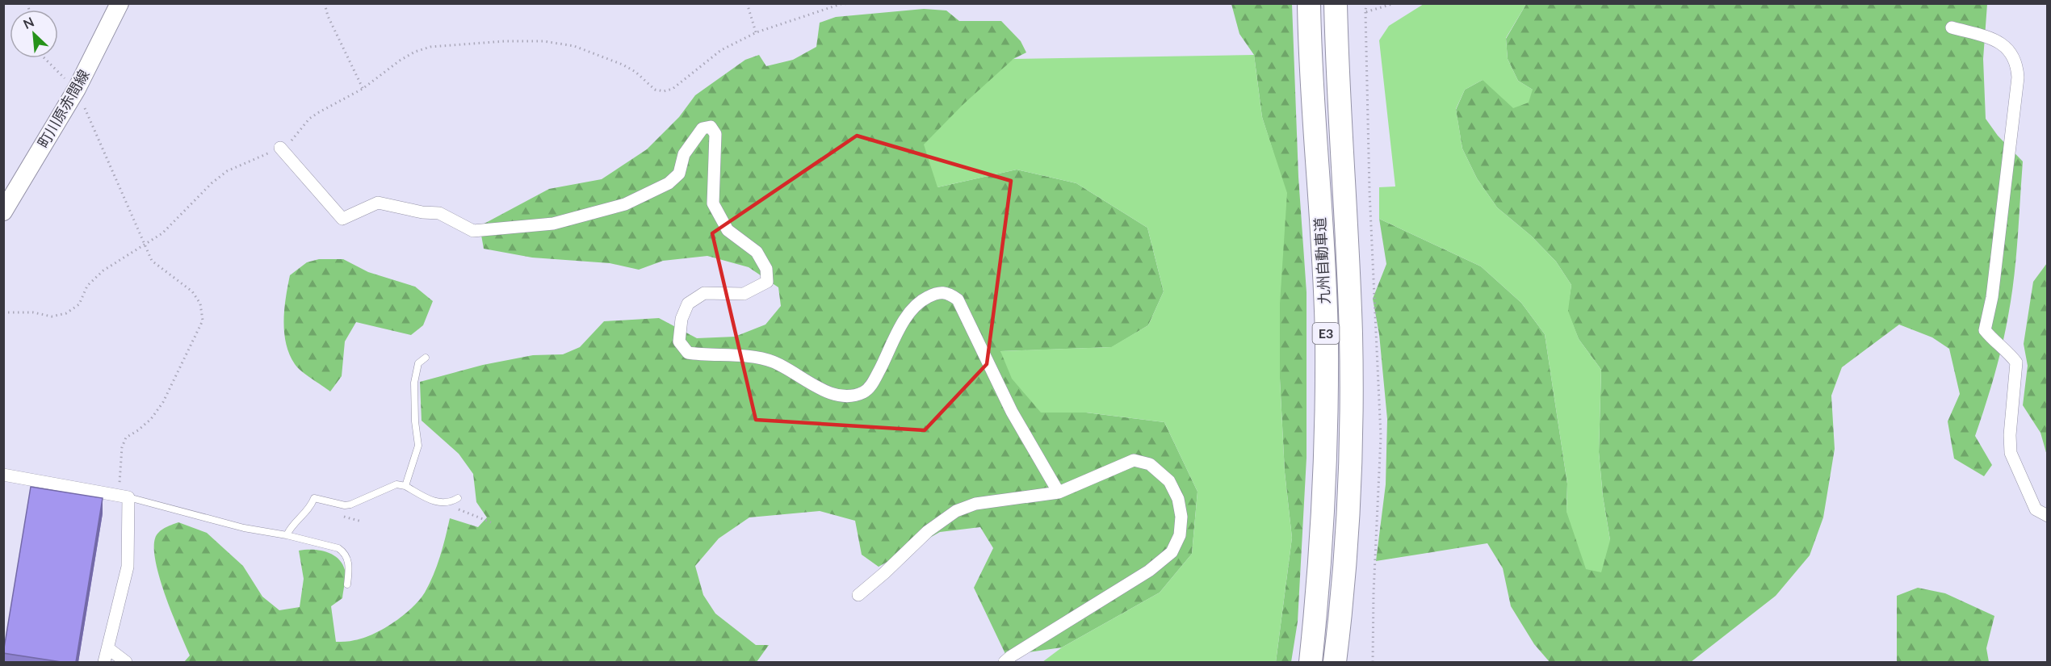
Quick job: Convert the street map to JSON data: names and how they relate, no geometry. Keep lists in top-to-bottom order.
{
  "streets": {
    "highway": ["九州自動車道", "E3"],
    "main road": ["町川原赤間線"]
  },
  "north": "top left"
}
